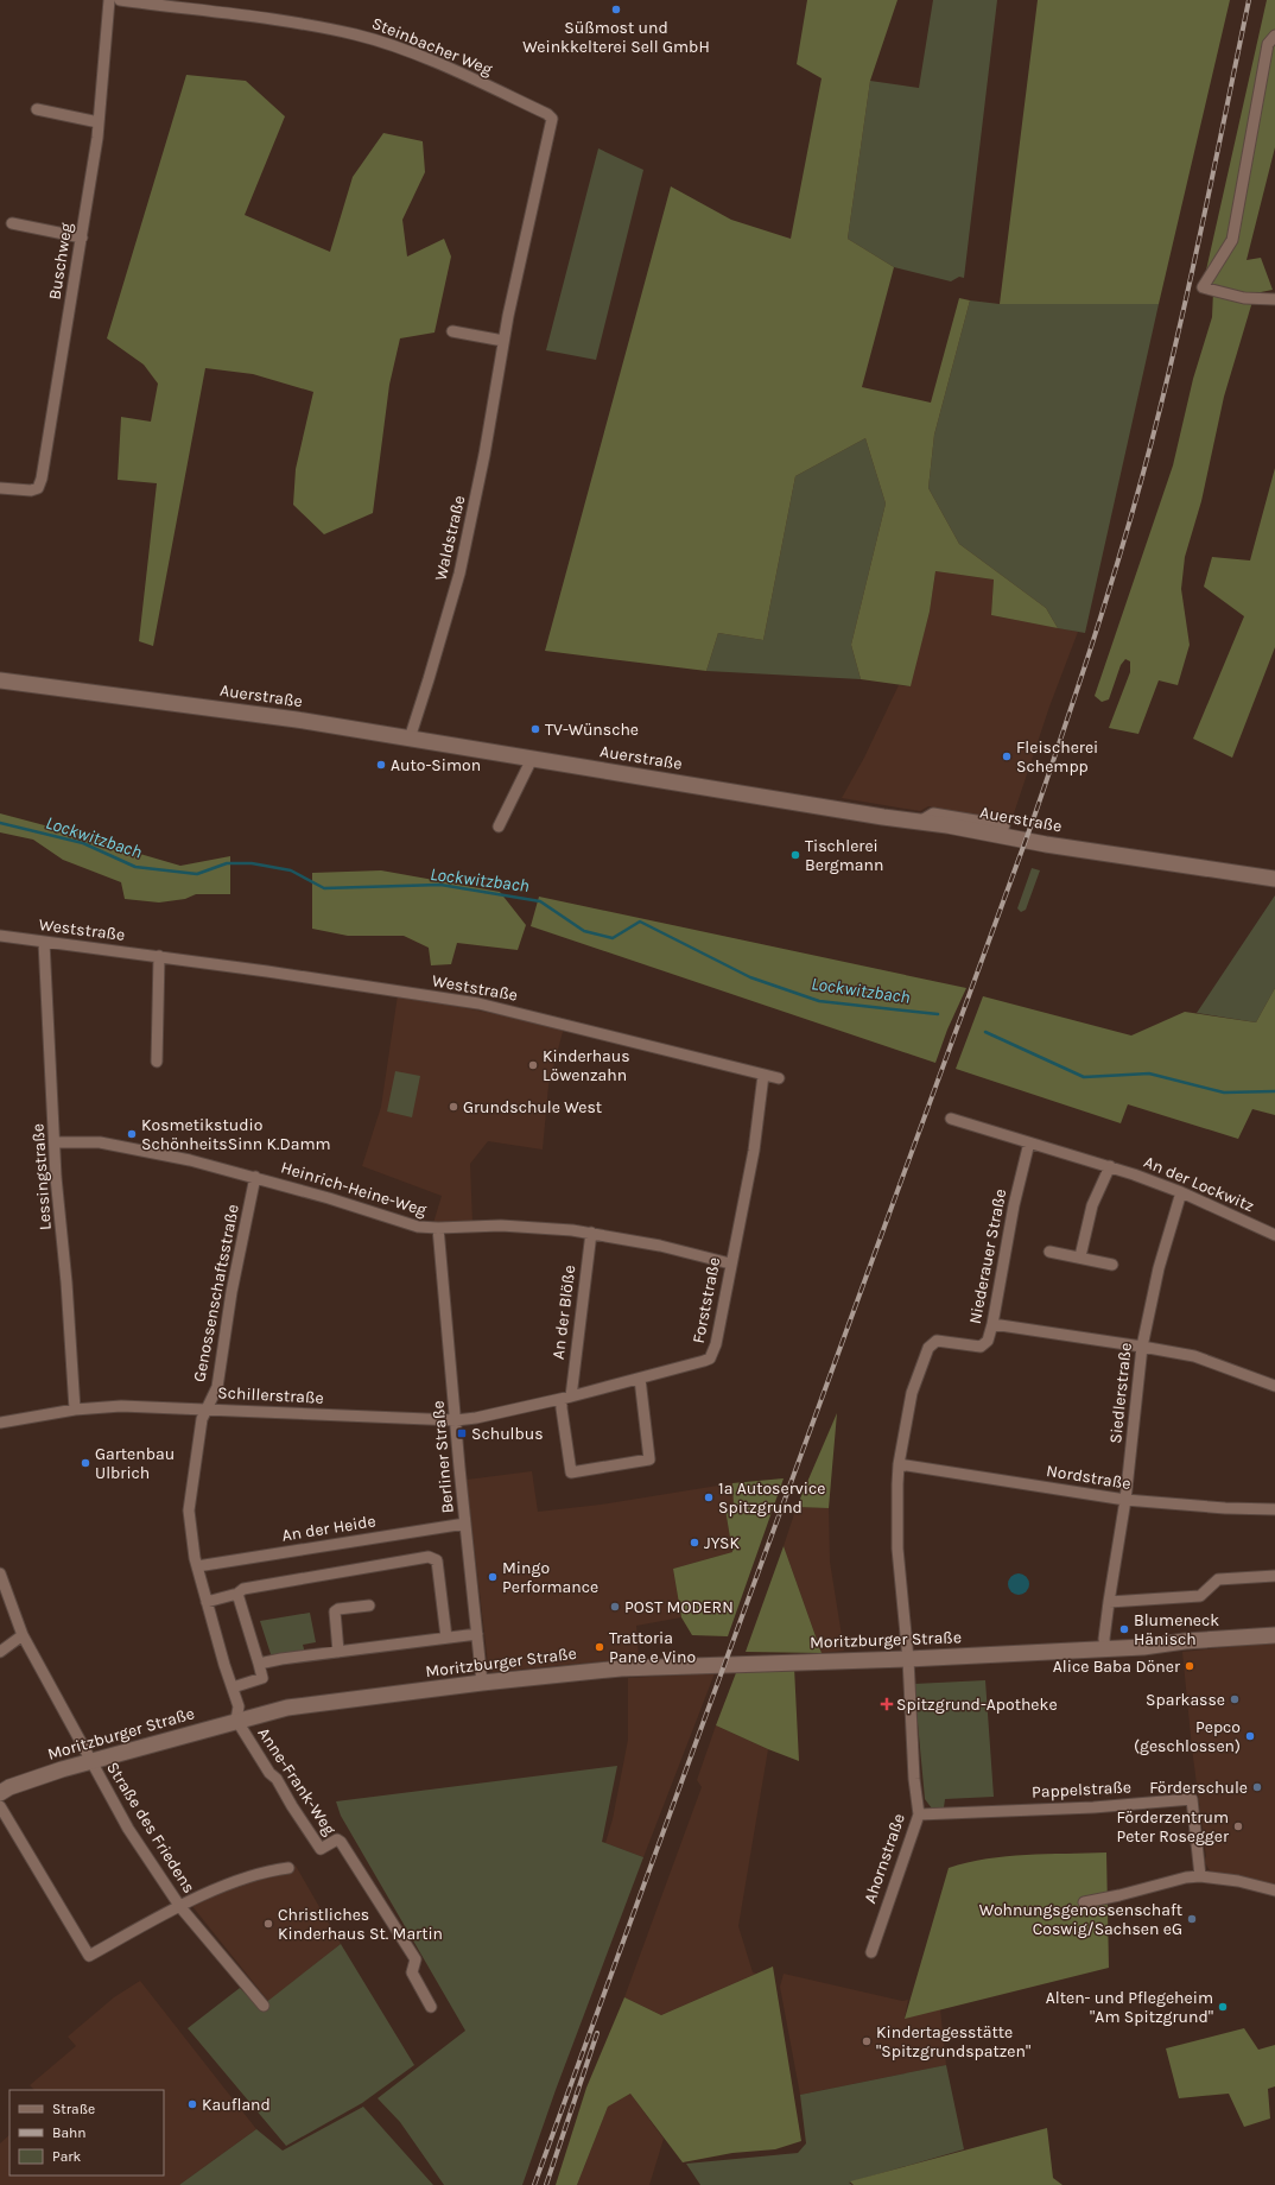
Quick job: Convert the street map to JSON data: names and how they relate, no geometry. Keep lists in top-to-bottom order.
{
  "streets": {
    "street": [
      "Steinbacher Weg",
      "Buschweg",
      "Waldstraße",
      "Auerstraße",
      "Weststraße",
      "Lessingstraße",
      "An der Lockwitz",
      "Heinrich-Heine-Weg",
      "Niederauer Straße",
      "Genossenschaftsstraße",
      "Forststraße",
      "An der Blöße",
      "Siedlerstraße",
      "Schillerstraße",
      "Berliner Straße",
      "Nordstraße",
      "An der Heide",
      "Moritzburger Straße",
      "Anne-Frank-Weg",
      "Pappelstraße",
      "Straße des Friedens",
      "Ahornstraße"
    ]
  },
  "crossings": [
    ["Steinbacher Weg", "Waldstraße"],
    ["Waldstraße", "Auerstraße"],
    ["Weststraße", "Lessingstraße"],
    ["Weststraße", "Forststraße"],
    ["Lessingstraße", "Heinrich-Heine-Weg"],
    ["Lessingstraße", "Schillerstraße"],
    ["An der Lockwitz", "Niederauer Straße"],
    ["An der Lockwitz", "Siedlerstraße"],
    ["Heinrich-Heine-Weg", "Genossenschaftsstraße"],
    ["Heinrich-Heine-Weg", "Forststraße"],
    ["Heinrich-Heine-Weg", "An der Blöße"],
    ["Heinrich-Heine-Weg", "Berliner Straße"],
    ["Niederauer Straße", "Nordstraße"],
    ["Niederauer Straße", "Moritzburger Straße"],
    ["Niederauer Straße", "Ahornstraße"],
    ["Genossenschaftsstraße", "Schillerstraße"],
    ["Genossenschaftsstraße", "An der Heide"],
    ["Genossenschaftsstraße", "Moritzburger Straße"],
    ["Genossenschaftsstraße", "Anne-Frank-Weg"],
    ["Forststraße", "An der Blöße"],
    ["Forststraße", "Schillerstraße"],
    ["Forststraße", "Berliner Straße"],
    ["Siedlerstraße", "Nordstraße"],
    ["Siedlerstraße", "Moritzburger Straße"],
    ["Schillerstraße", "Berliner Straße"],
    ["Berliner Straße", "An der Heide"],
    ["Berliner Straße", "Moritzburger Straße"],
    ["Moritzburger Straße", "Anne-Frank-Weg"],
    ["Moritzburger Straße", "Straße des Friedens"],
    ["Moritzburger Straße", "Ahornstraße"],
    ["Pappelstraße", "Ahornstraße"]
  ],
  "water": ["Lockwitzbach"],
  "places": {
    "other": [
      "Süßmost und Weinkkelterei Sell GmbH",
      "TV-Wünsche",
      "Fleischerei Schempp",
      "Auto-Simon",
      "Tischlerei Bergmann",
      "Kinderhaus Löwenzahn",
      "Grundschule West",
      "Kosmetikstudio SchönheitsSinn K.Damm",
      "Gartenbau Ulbrich",
      "1a Autoservice Spitzgrund",
      "JYSK",
      "Mingo Performance",
      "POST MODERN",
      "Blumeneck Hänisch",
      "Trattoria Pane e Vino",
      "Alice Baba Döner",
      "Sparkasse",
      "Pepco (geschlossen)",
      "Förderschule",
      "Förderzentrum Peter Rosegger",
      "Wohnungsgenossenschaft Coswig/Sachsen eG",
      "Christliches Kinderhaus St. Martin",
      "Alten- und Pflegeheim \"Am Spitzgrund\"",
      "Kindertagesstätte \"Spitzgrundspatzen\"",
      "Kaufland"
    ],
    "transit": ["Schulbus"],
    "health": ["Spitzgrund-Apotheke"]
  },
  "legend": ["Straße", "Bahn", "Park"]
}
